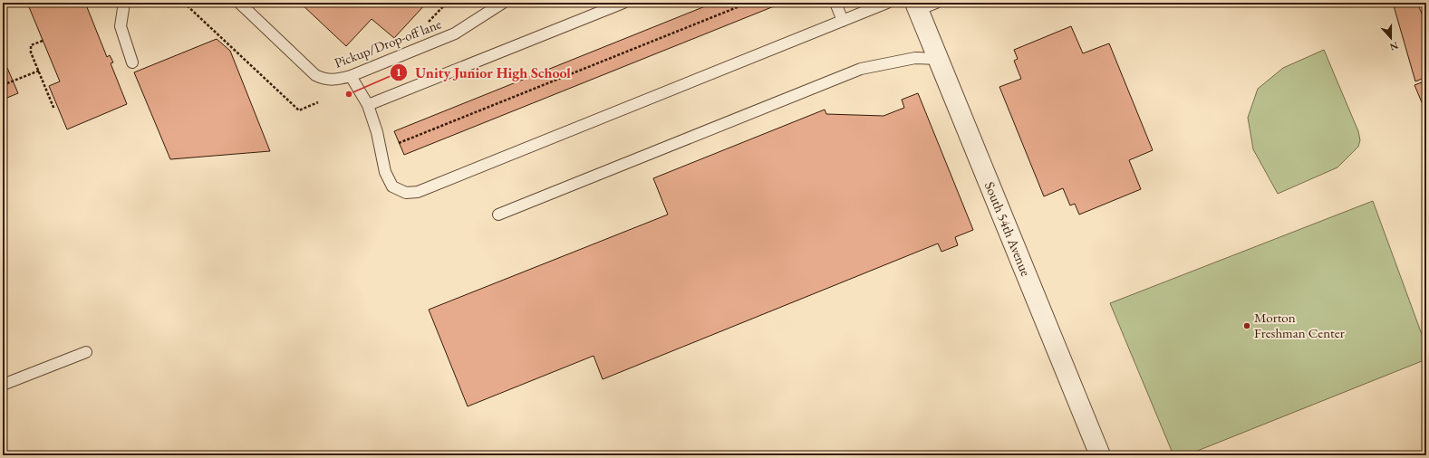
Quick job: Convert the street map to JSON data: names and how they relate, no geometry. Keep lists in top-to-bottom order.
{
  "streets": {
    "street": ["South 54th Avenue"],
    "lane": ["Pickup/Drop-off lane"]
  },
  "places": ["Unity Junior High School", "Morton Freshman Center"],
  "north": "bottom"
}
